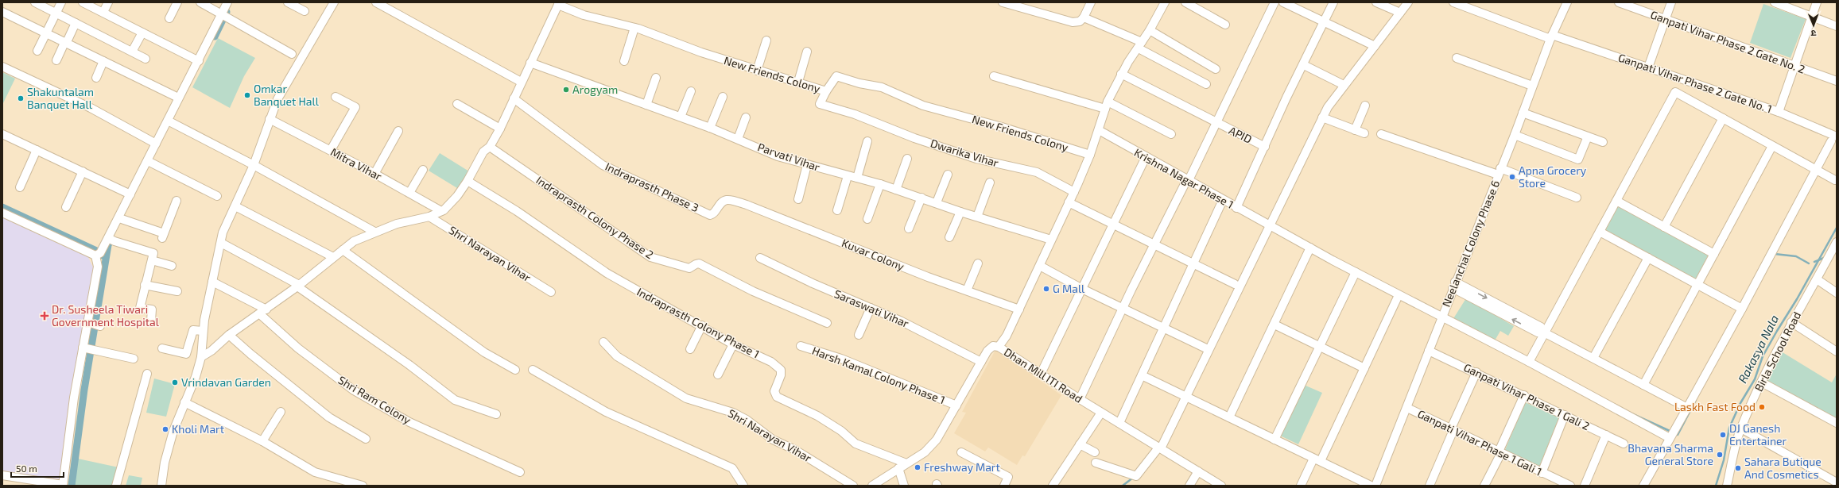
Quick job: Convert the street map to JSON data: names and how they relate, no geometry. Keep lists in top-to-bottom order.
{
  "streets": {
    "street": [
      "Ganpati Vihar Phase 2 Gate No. 2",
      "New Friends Colony",
      "Ganpati Vihar Phase 2 Gate No. 1",
      "APID",
      "Dwarika Vihar",
      "Parvati Vihar",
      "Mitra Vihar",
      "Krishna Nagar Phase 1",
      "Indraprasth Phase 3",
      "Indraprasth Colony Phase 2",
      "Neelanchal Colony Phase 6",
      "Shri Narayan Vihar",
      "Kuvar Colony",
      "Saraswati Vihar",
      "Indraprasth Colony Phase 1",
      "Birla School Road",
      "Harsh Kamal Colony Phase 1",
      "Dhan Mill ITI Road",
      "Ganpati Vihar Phase 1 Gali 2",
      "Shri Ram Colony",
      "Ganpati Vihar Phase 1 Gali 1"
    ]
  },
  "crossings": [
    ["New Friends Colony", "Dwarika Vihar"],
    ["Ganpati Vihar Phase 2 Gate No. 1", "Neelanchal Colony Phase 6"],
    ["Krishna Nagar Phase 1", "Neelanchal Colony Phase 6"],
    ["Indraprasth Phase 3", "Kuvar Colony"],
    ["Neelanchal Colony Phase 6", "Ganpati Vihar Phase 1 Gali 2"],
    ["Neelanchal Colony Phase 6", "Ganpati Vihar Phase 1 Gali 1"],
    ["Saraswati Vihar", "Dhan Mill ITI Road"],
    ["Indraprasth Colony Phase 1", "Dhan Mill ITI Road"],
    ["Harsh Kamal Colony Phase 1", "Dhan Mill ITI Road"]
  ],
  "water": ["Rakasya Nala"],
  "places": {
    "other": [
      "Arogyam",
      "Omkar Banquet Hall",
      "Shakuntalam Banquet Hall",
      "Apna Grocery Store",
      "G Mall",
      "Vrindavan Garden",
      "Laskh Fast Food",
      "Kholi Mart",
      "DJ Ganesh Entertainer",
      "Bhavana Sharma General Store",
      "Freshway Mart",
      "Sahara Butique And Cosmetics"
    ],
    "health": ["Dr. Susheela Tiwari Government Hospital"]
  },
  "scale_bar": "50 m",
  "north": "bottom"
}
